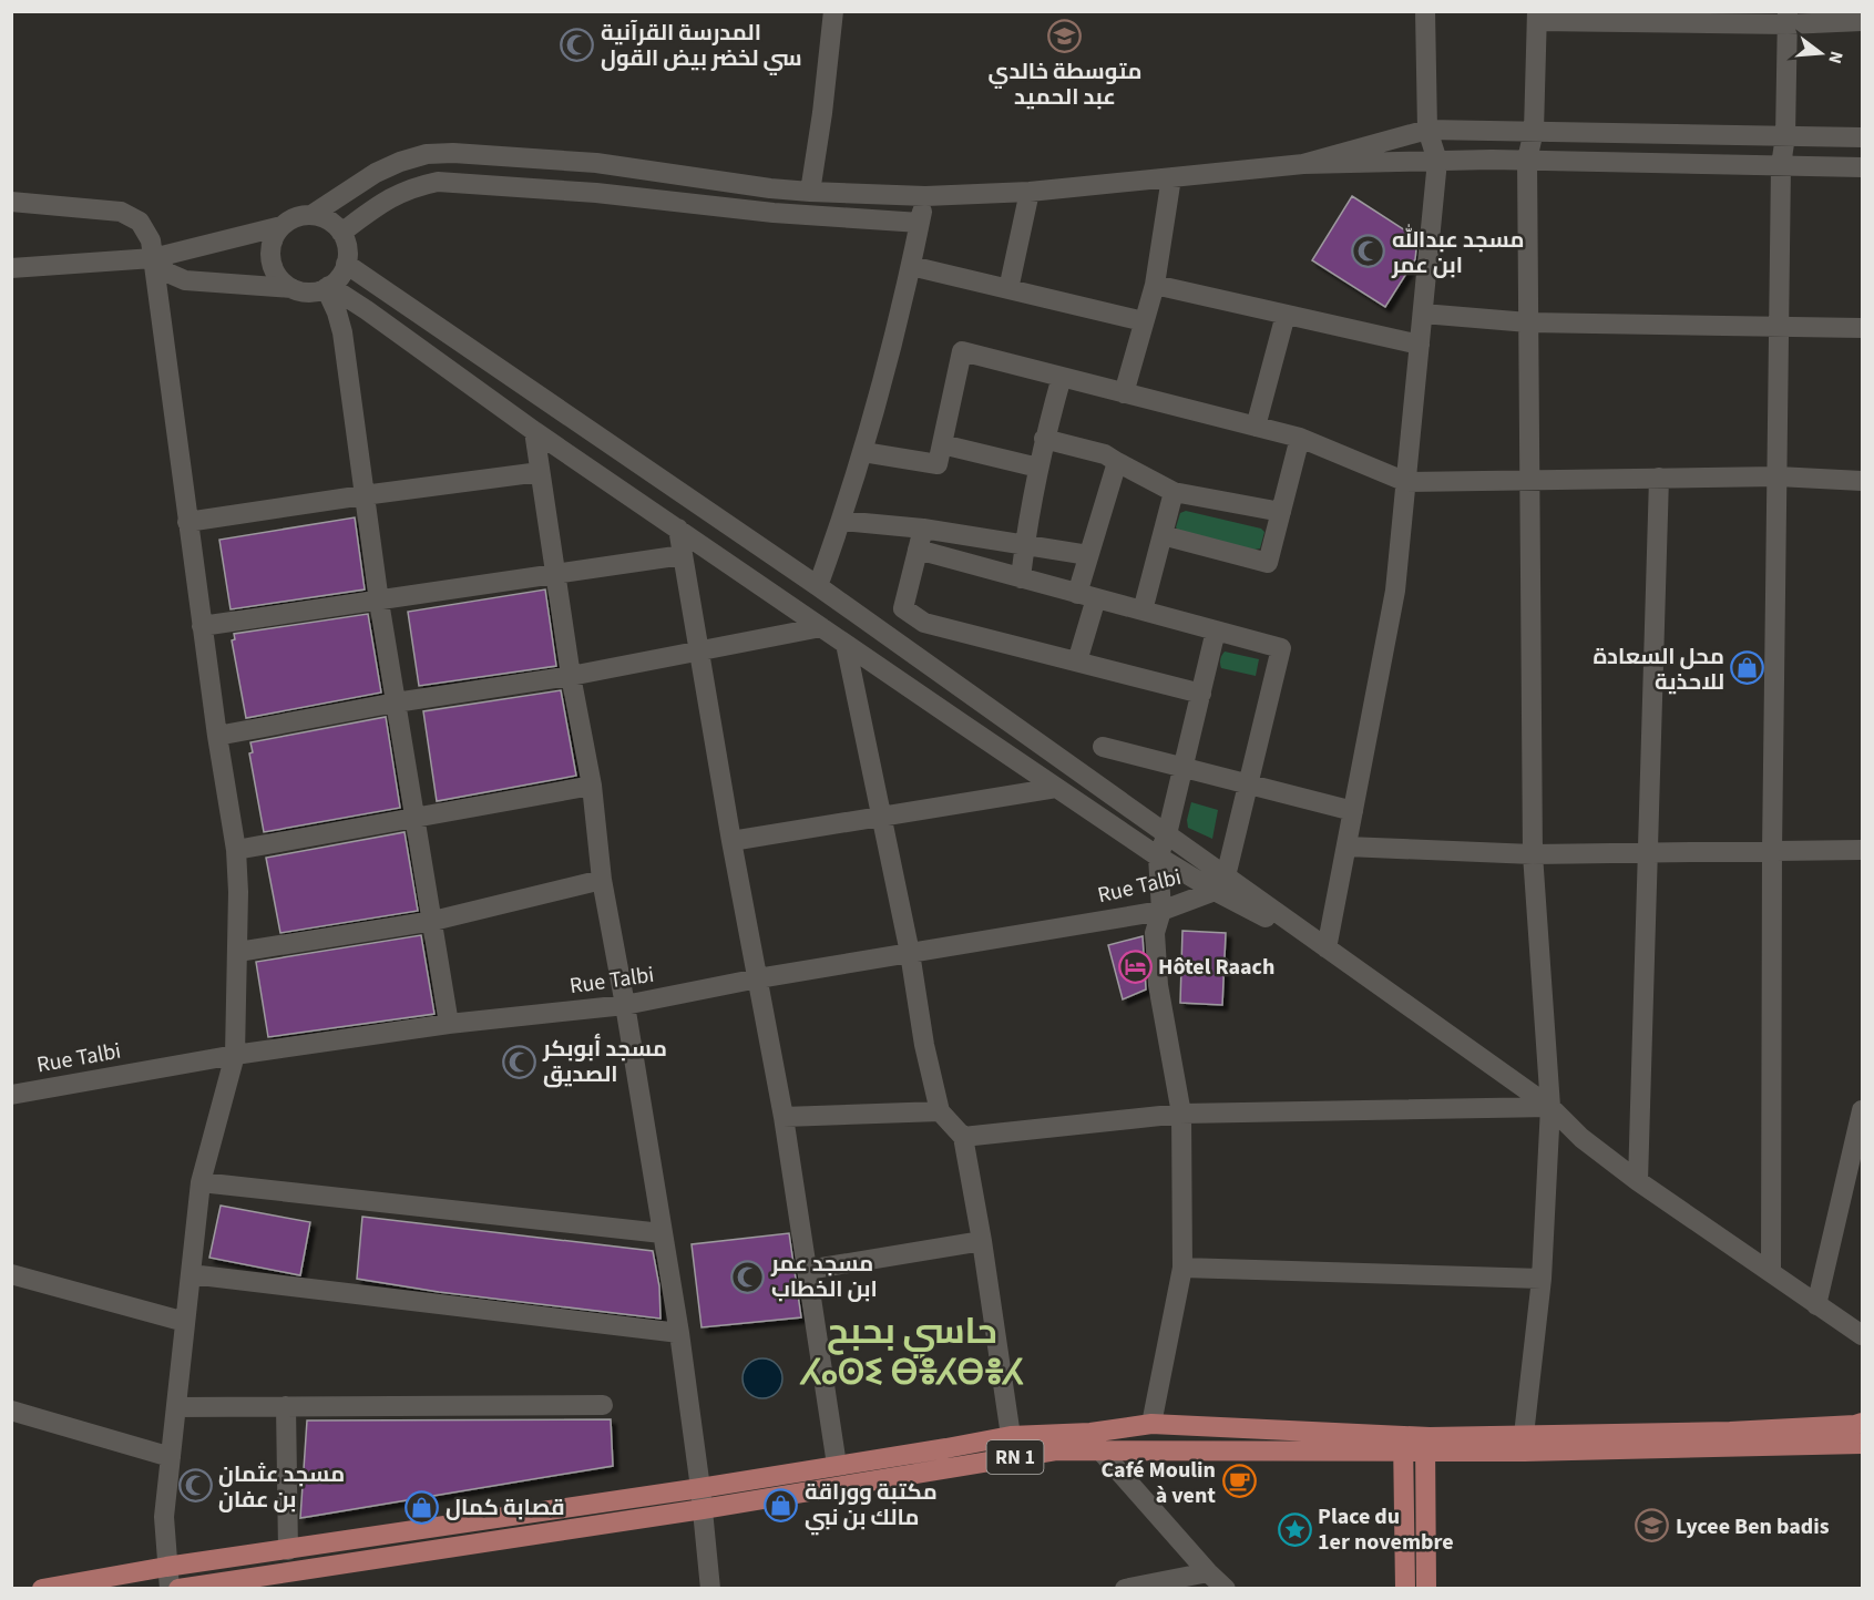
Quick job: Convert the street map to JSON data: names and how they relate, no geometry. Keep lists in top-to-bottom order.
{
  "streets": {
    "main road": ["RN 1"],
    "street": ["Rue Talbi"]
  },
  "districts": ["حاسي بحبح ⵃⴰⵙⵉ ⴱⴻⵃⴱⴻⵃ"],
  "places": {
    "school or university": ["متوسطة خالدي عبد الحميد", "Lycee Ben badis"],
    "mosque": [
      "المدرسة القرآنية سي لخضر بيض القول",
      "مسجد عبدالله ابن عمر",
      "مسجد أبوبكر الصديق",
      "مسجد عمر ابن الخطاب",
      "مسجد عثمان بن عفان"
    ],
    "shop": ["محل السعادة للاحذية", "مكتبة ووراقة مالك بن نبي", "قصابة كمال"],
    "hotel": ["Hôtel Raach"],
    "cafe": ["Café Moulin à vent"],
    "place": ["Place du 1er novembre"]
  },
  "north": "right"
}
